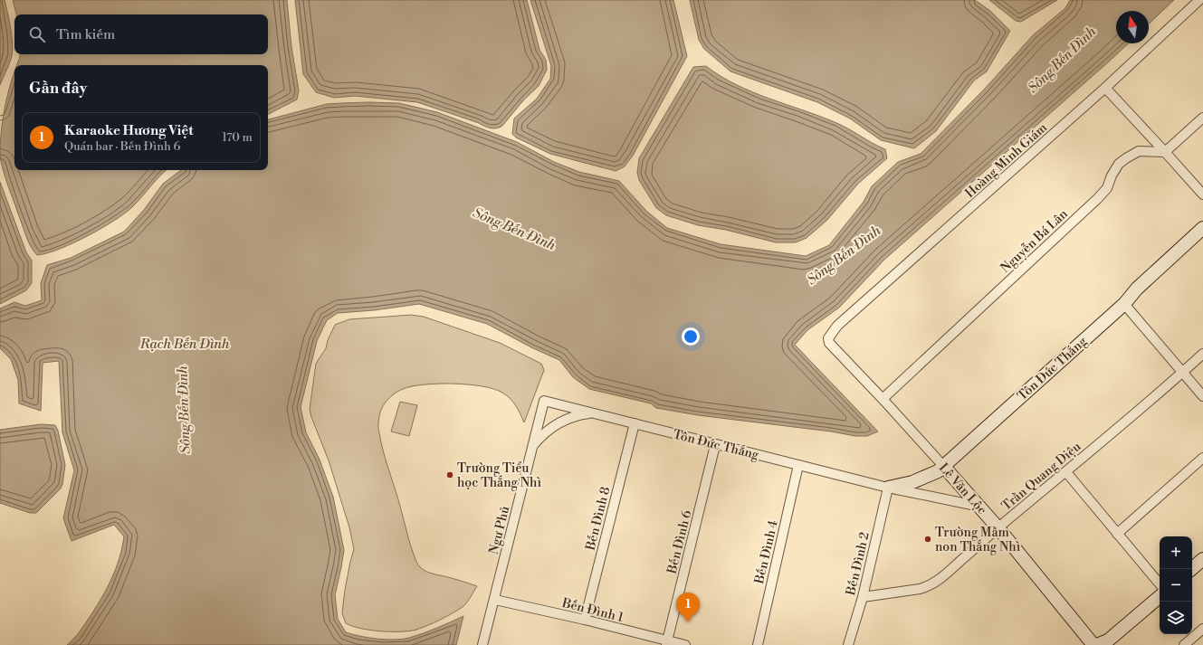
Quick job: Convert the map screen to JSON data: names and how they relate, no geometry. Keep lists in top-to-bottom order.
{
  "streets": {
    "street": [
      "Hoàng Minh Giám",
      "Nguyễn Bá Lân",
      "Tôn Đức Thắng",
      "Trần Quang Diệu",
      "Lê Văn Lộc",
      "Bến Đình 8",
      "Ngư Phủ",
      "Bến Đình 6",
      "Bến Đình 4",
      "Bến Đình 2",
      "Bến Đình 1"
    ]
  },
  "crossings": [
    ["Hoàng Minh Giám", "Lê Văn Lộc"],
    ["Nguyễn Bá Lân", "Lê Văn Lộc"],
    ["Tôn Đức Thắng", "Lê Văn Lộc"],
    ["Tôn Đức Thắng", "Bến Đình 8"],
    ["Tôn Đức Thắng", "Ngư Phủ"],
    ["Tôn Đức Thắng", "Bến Đình 6"],
    ["Tôn Đức Thắng", "Bến Đình 4"],
    ["Tôn Đức Thắng", "Bến Đình 2"],
    ["Trần Quang Diệu", "Lê Văn Lộc"],
    ["Trần Quang Diệu", "Bến Đình 2"],
    ["Bến Đình 8", "Bến Đình 1"],
    ["Ngư Phủ", "Bến Đình 1"],
    ["Bến Đình 6", "Bến Đình 1"]
  ],
  "water": ["Sông Bến Đình", "Rạch Bến Đình"],
  "places": ["Trường Tiểu học Thắng Nhì", "Trường Mầm non Thắng Nhì"],
  "north": "top",
  "page": {
    "search": "Tìm kiếm",
    "heading": "Gần đây",
    "list": [
      {
        "mark": "1",
        "name": "Karaoke Hương Việt",
        "note": "Quán bar · Bến Đình 6",
        "value": "170 m"
      }
    ],
    "map_buttons": ["+", "−"],
    "pins": "1"
  }
}
